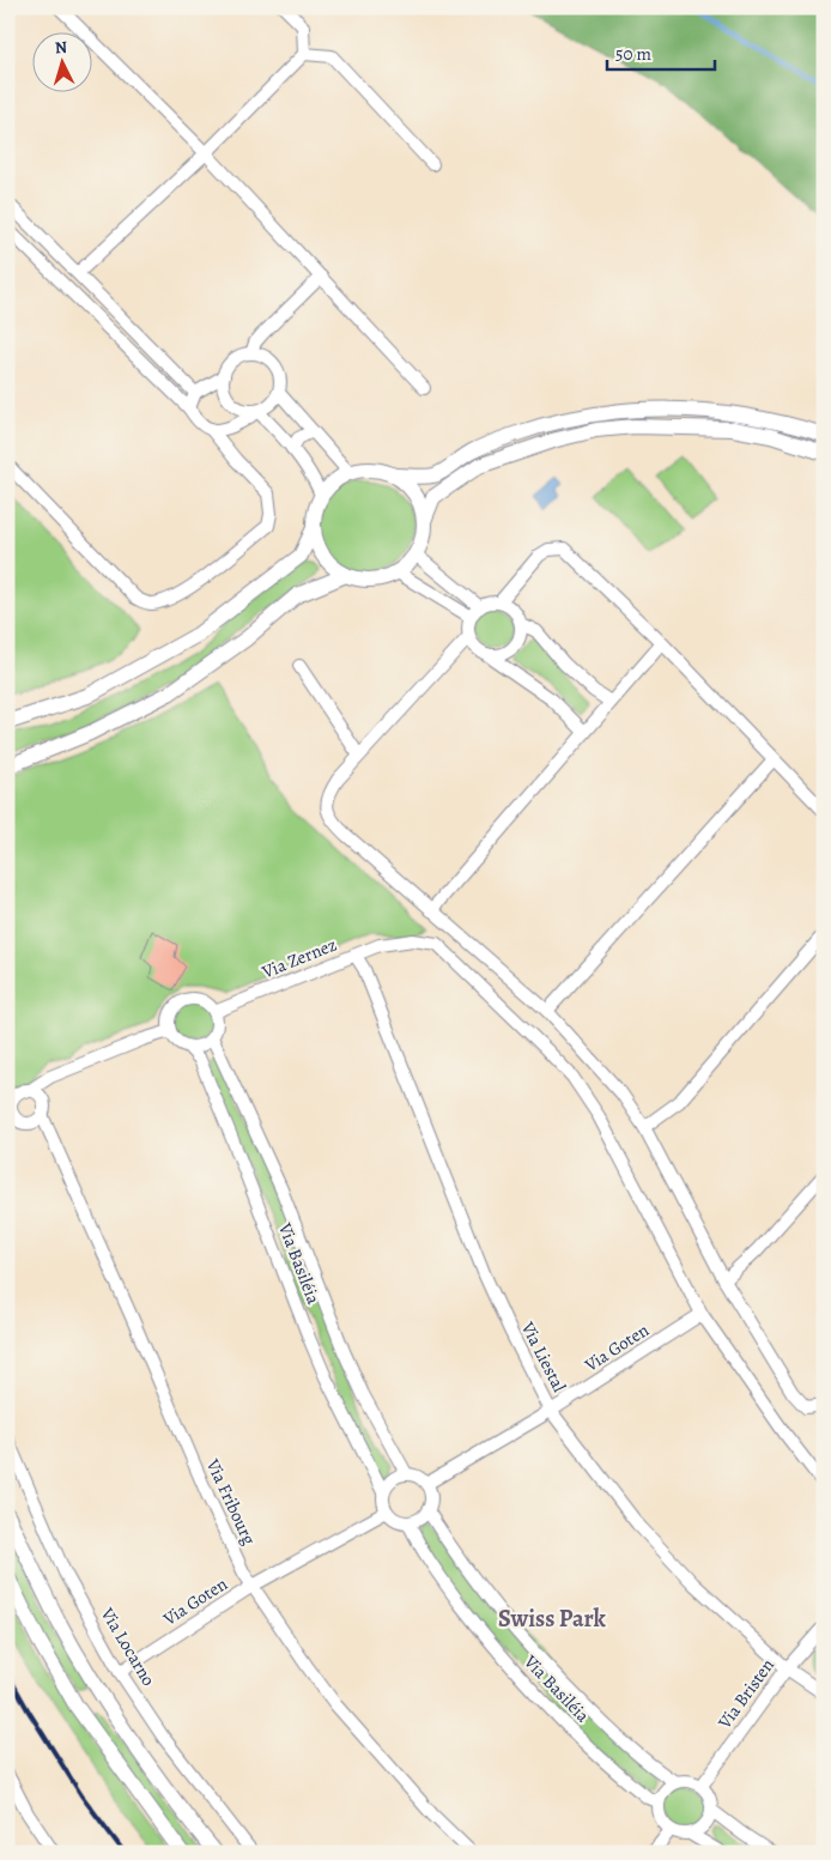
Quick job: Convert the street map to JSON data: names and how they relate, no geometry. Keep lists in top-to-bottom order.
{
  "streets": {
    "street": [
      "Via Zernez",
      "Via Basiléia",
      "Via Goten",
      "Via Liestal",
      "Via Fribourg",
      "Via Locarno",
      "Via Bristen"
    ]
  },
  "crossings": [
    ["Via Zernez", "Via Basiléia"],
    ["Via Zernez", "Via Goten"],
    ["Via Zernez", "Via Liestal"],
    ["Via Basiléia", "Via Goten"],
    ["Via Basiléia", "Via Bristen"],
    ["Via Goten", "Via Liestal"],
    ["Via Goten", "Via Fribourg"],
    ["Via Goten", "Via Locarno"],
    ["Via Liestal", "Via Bristen"]
  ],
  "districts": ["Swiss Park"],
  "scale_bar": "50 m",
  "north": "top"
}
